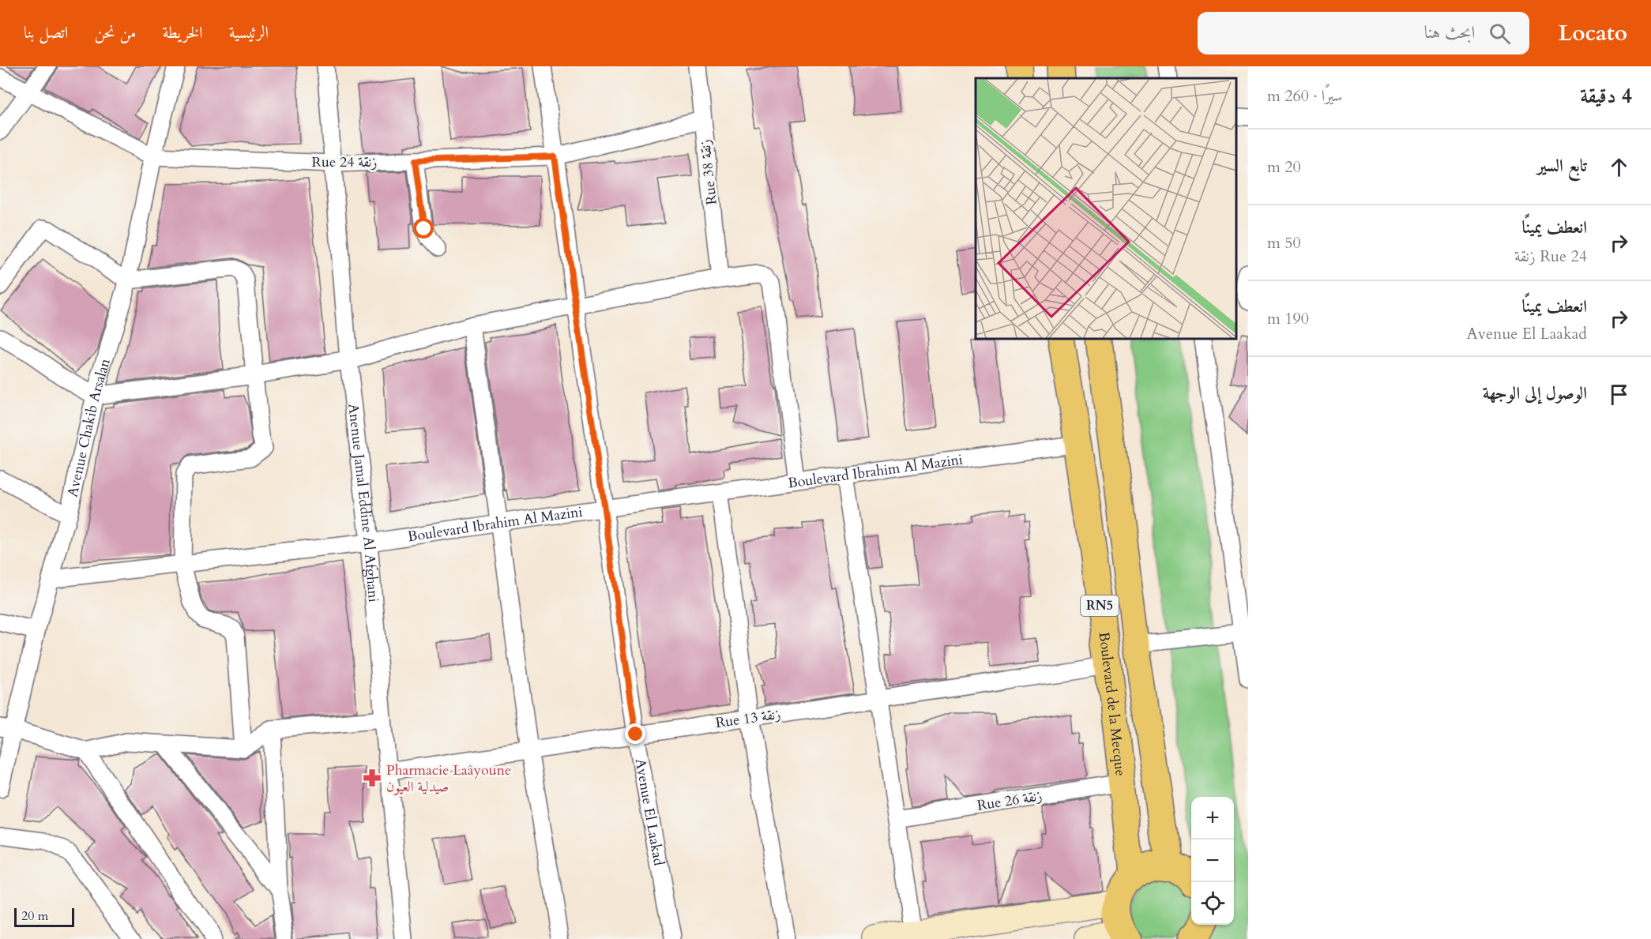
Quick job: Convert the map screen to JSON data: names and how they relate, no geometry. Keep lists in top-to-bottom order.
{
  "streets": {
    "main road": ["RN5", "Boulevard de la Mecque"],
    "street": [
      "Rue 24 زنقة",
      "Rue 38 زنقة",
      "Avenue Chakib Arsalan",
      "Boulevard Ibrahim Al Mazini",
      "Anenue Jamal Eddine Al Afghani",
      "Rue 13 زنقة",
      "Rue 26 زنقة",
      "Avenue El Laakad"
    ]
  },
  "crossings": [
    ["Rue 24 زنقة", "Rue 38 زنقة"],
    ["Rue 24 زنقة", "Avenue Chakib Arsalan"],
    ["Rue 24 زنقة", "Anenue Jamal Eddine Al Afghani"],
    ["Rue 24 زنقة", "Avenue El Laakad"],
    ["Avenue Chakib Arsalan", "Boulevard Ibrahim Al Mazini"],
    ["Boulevard Ibrahim Al Mazini", "Anenue Jamal Eddine Al Afghani"],
    ["Boulevard Ibrahim Al Mazini", "Boulevard de la Mecque"],
    ["Boulevard Ibrahim Al Mazini", "Avenue El Laakad"],
    ["Anenue Jamal Eddine Al Afghani", "Rue 13 زنقة"],
    ["Boulevard de la Mecque", "Rue 13 زنقة"],
    ["Boulevard de la Mecque", "Rue 26 زنقة"],
    ["Rue 13 زنقة", "Avenue El Laakad"]
  ],
  "places": {
    "pharmacy": ["Pharmacie Laâyoune صيدلية العيون"]
  },
  "scale_bar": "20 m",
  "page": {
    "header": "Locato",
    "search": "ابحث هنا",
    "nav": [
      "الرئيسية",
      "الخريطة",
      "من نحن",
      "اتصل بنا"
    ],
    "heading": ["4 دقيقة", "سيرًا · 260 m"],
    "list": [
      ["تابع السير", "20 m"],
      ["انعطف يمينًا", "Rue 24 زنقة", "50 m"],
      ["انعطف يمينًا", "Avenue El Laakad", "190 m"],
      "الوصول إلى الوجهة"
    ],
    "map_buttons": ["+", "−"],
    "scale": "20 m"
  }
}
